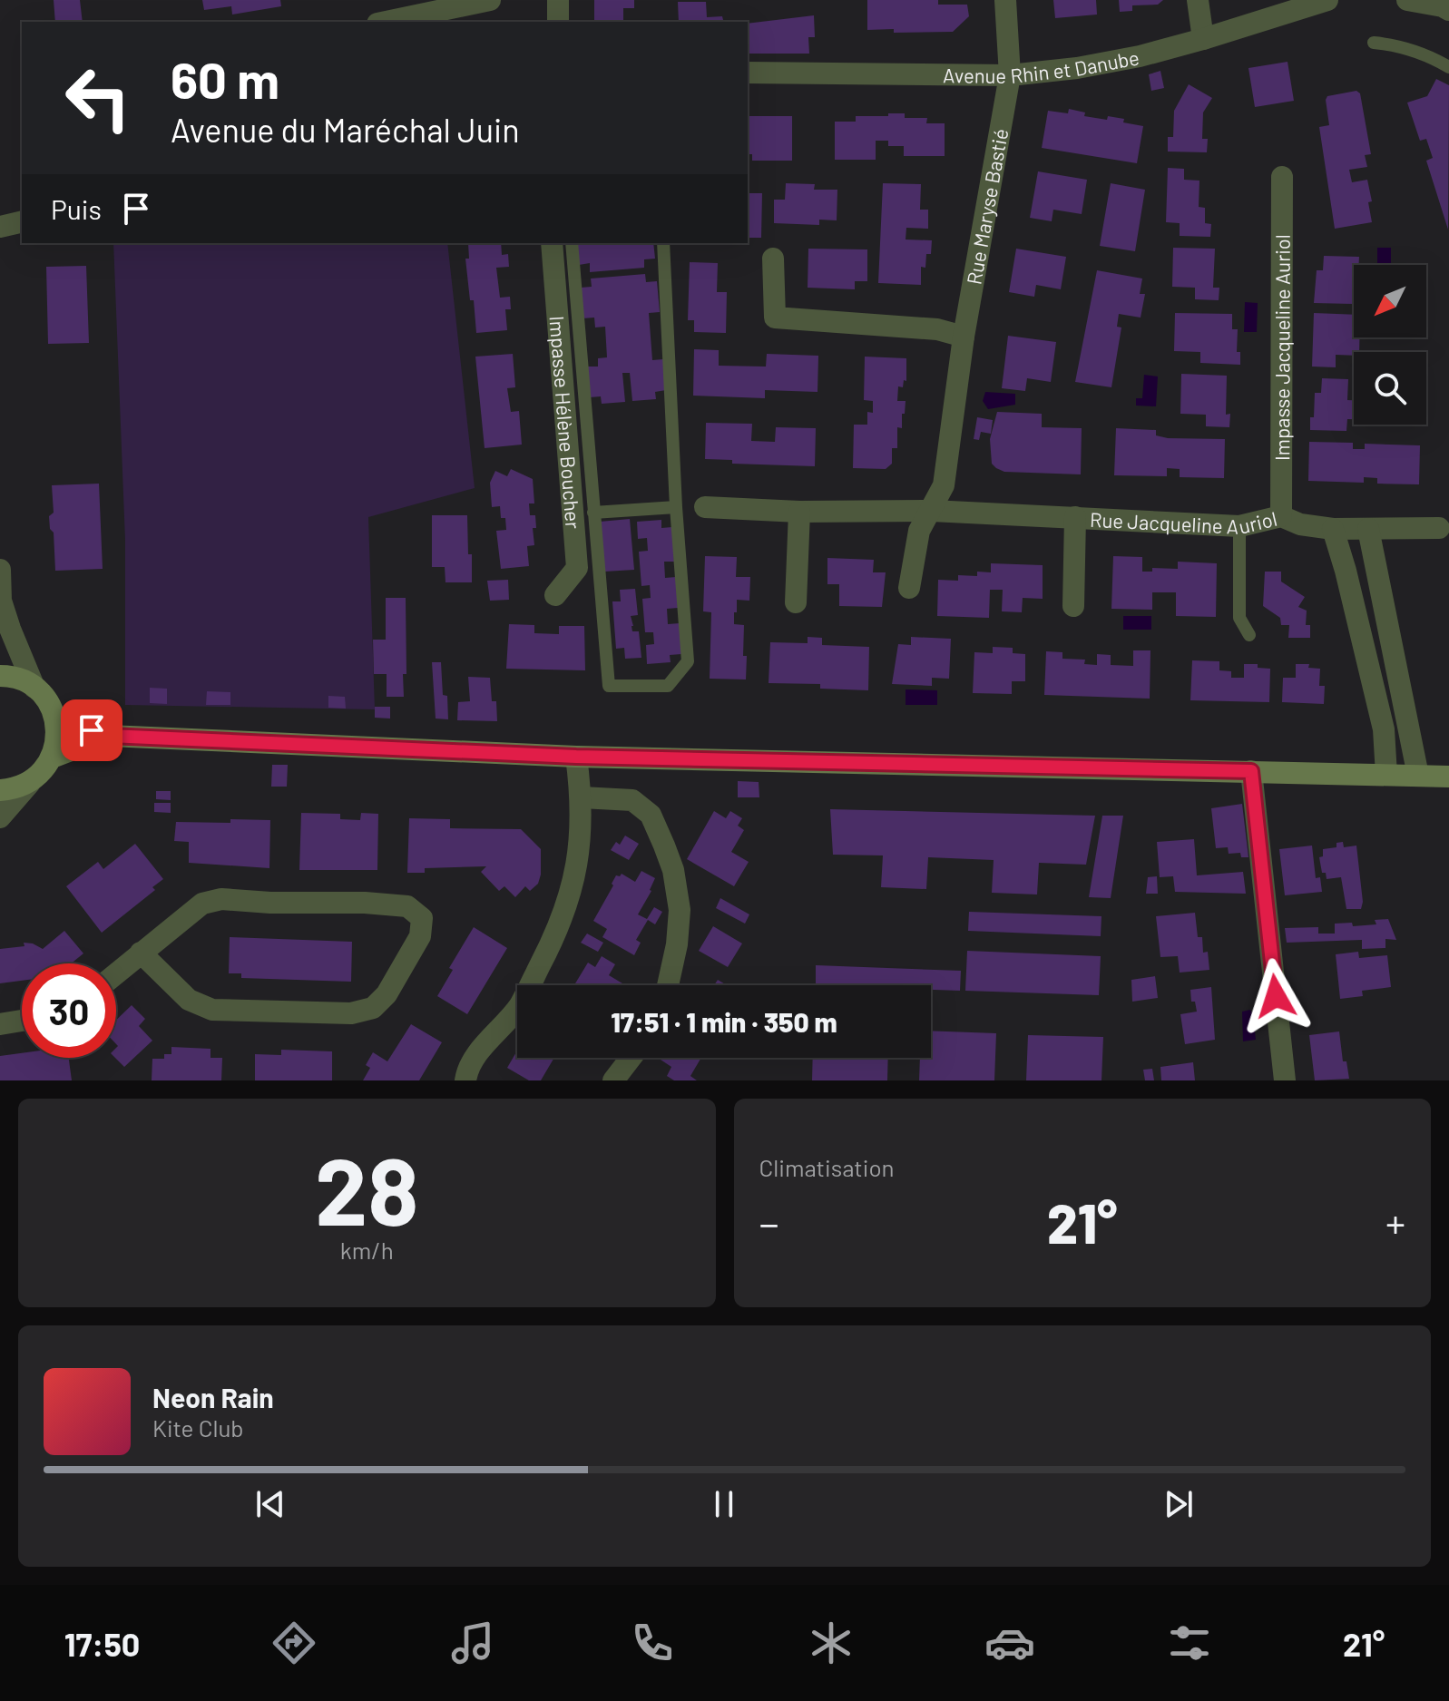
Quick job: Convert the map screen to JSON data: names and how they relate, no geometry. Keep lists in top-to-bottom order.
{
  "streets": {
    "street": [
      "Avenue Rhin et Danube",
      "Rue Maryse Bastié",
      "Impasse Jacqueline Auriol",
      "Impasse Hélène Boucher",
      "Rue Jacqueline Auriol"
    ]
  },
  "crossings": [
    ["Avenue Rhin et Danube", "Rue Maryse Bastié"],
    ["Rue Maryse Bastié", "Rue Jacqueline Auriol"],
    ["Impasse Jacqueline Auriol", "Rue Jacqueline Auriol"]
  ],
  "north": "bottom left",
  "page": {
    "turn": ["60 m", "Avenue du Maréchal Juin"],
    "then": "Puis",
    "limit": "30",
    "trip": "17:51 · 1 min · 350 m",
    "tile": [
      ["28", "km/h"],
      "Climatisation"
    ],
    "heat": ["−", "21°", "+"],
    "song": ["Neon Rain", "Kite Club"],
    "tabs": ["17:50", "21°"]
  }
}
